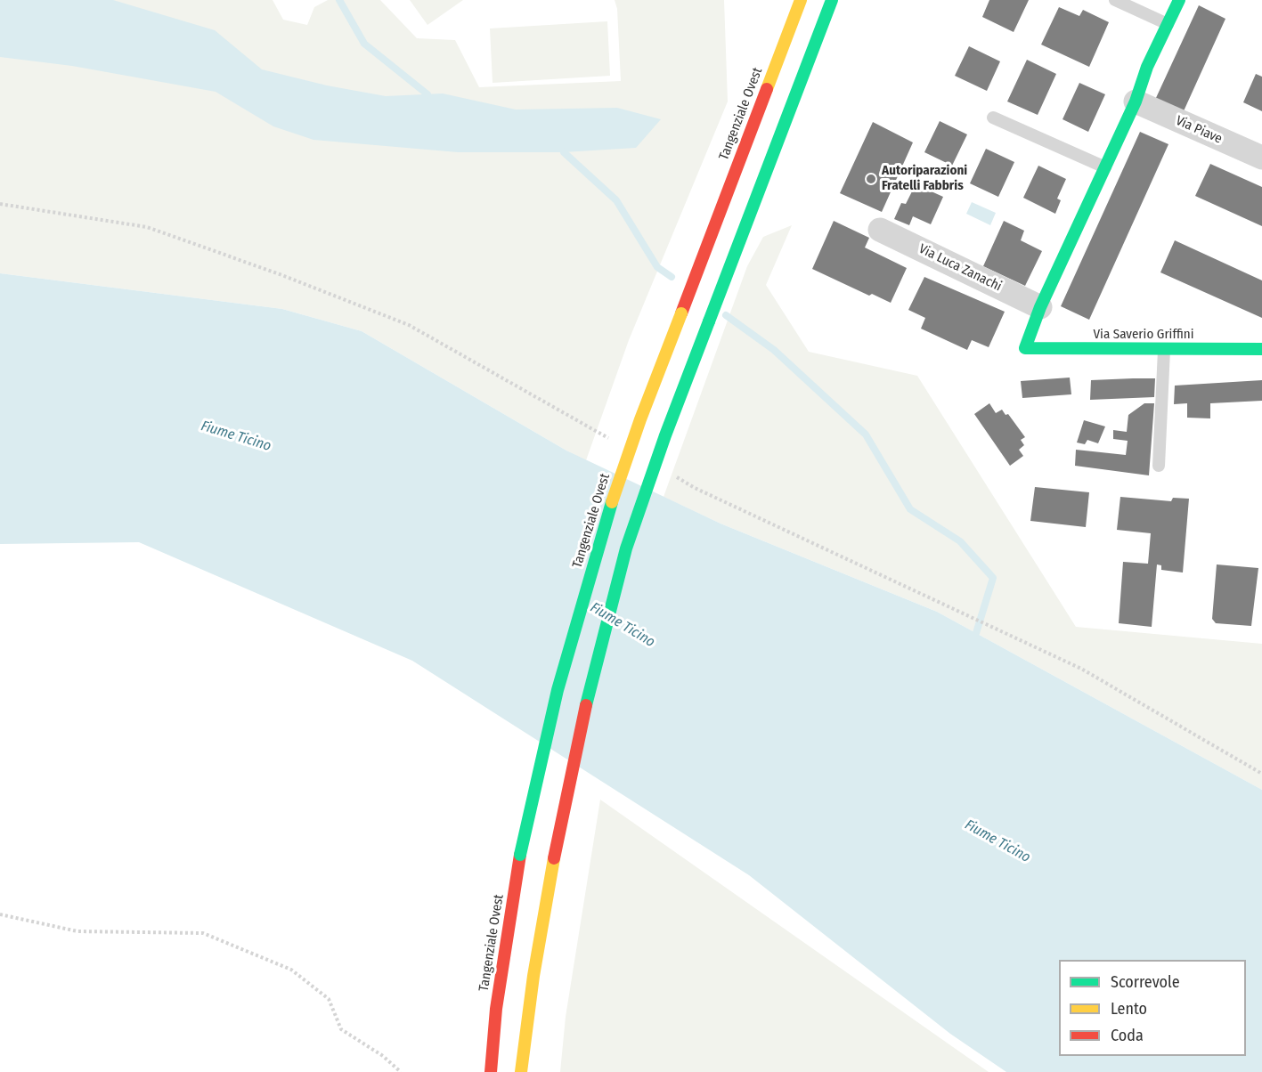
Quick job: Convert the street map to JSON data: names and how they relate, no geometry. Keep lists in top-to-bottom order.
{
  "streets": {
    "main road": ["Tangenziale Ovest", "Via Saverio Griffini"],
    "street": ["Via Piave", "Via Luca Zanachi"]
  },
  "crossings": [
    ["Via Luca Zanachi", "Via Saverio Griffini"]
  ],
  "water": ["Fiume Ticino"],
  "places": ["Autoriparazioni Fratelli Fabbris"],
  "legend": ["Scorrevole", "Lento", "Coda"]
}
